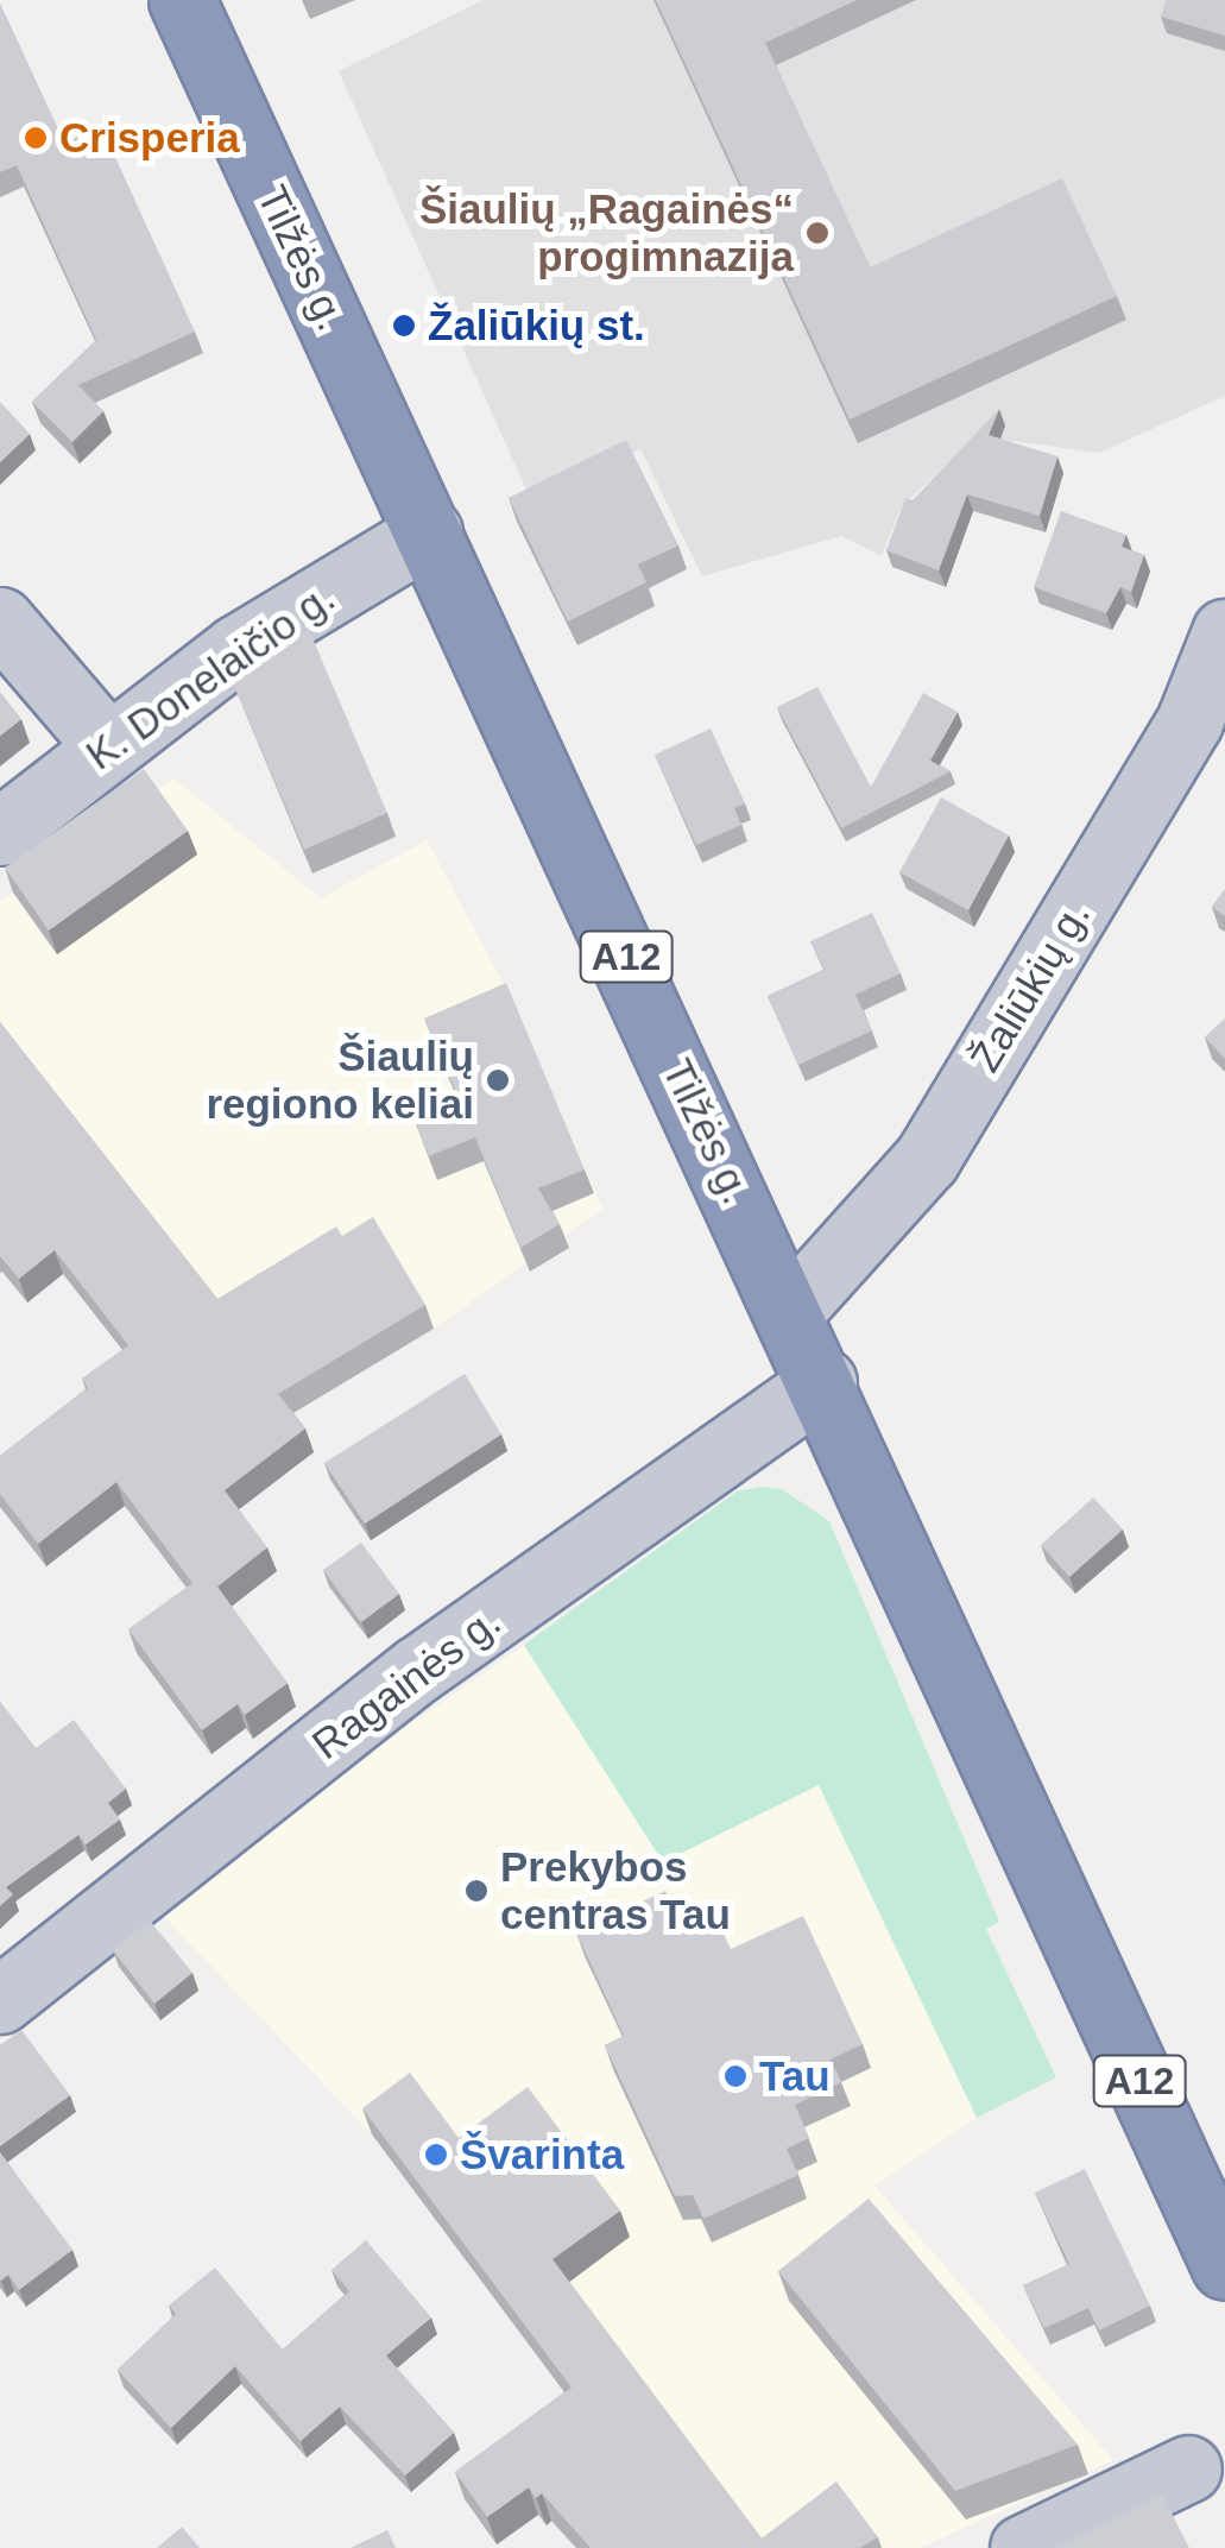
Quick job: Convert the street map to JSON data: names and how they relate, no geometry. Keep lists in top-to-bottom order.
{
  "streets": {
    "highway": ["Tilžės g.", "A12"],
    "street": ["K. Donelaičio g.", "Žaliūkių g.", "Ragainės g."]
  },
  "crossings": [
    ["Tilžės g.", "K. Donelaičio g."],
    ["Tilžės g.", "Žaliūkių g."],
    ["Tilžės g.", "Ragainės g."]
  ],
  "places": [
    "Crisperia",
    "Šiaulių „Ragainės“ progimnazija",
    "Žaliūkių st.",
    "Šiaulių regiono keliai",
    "Prekybos centras Tau",
    "Tau",
    "Švarinta"
  ]
}
